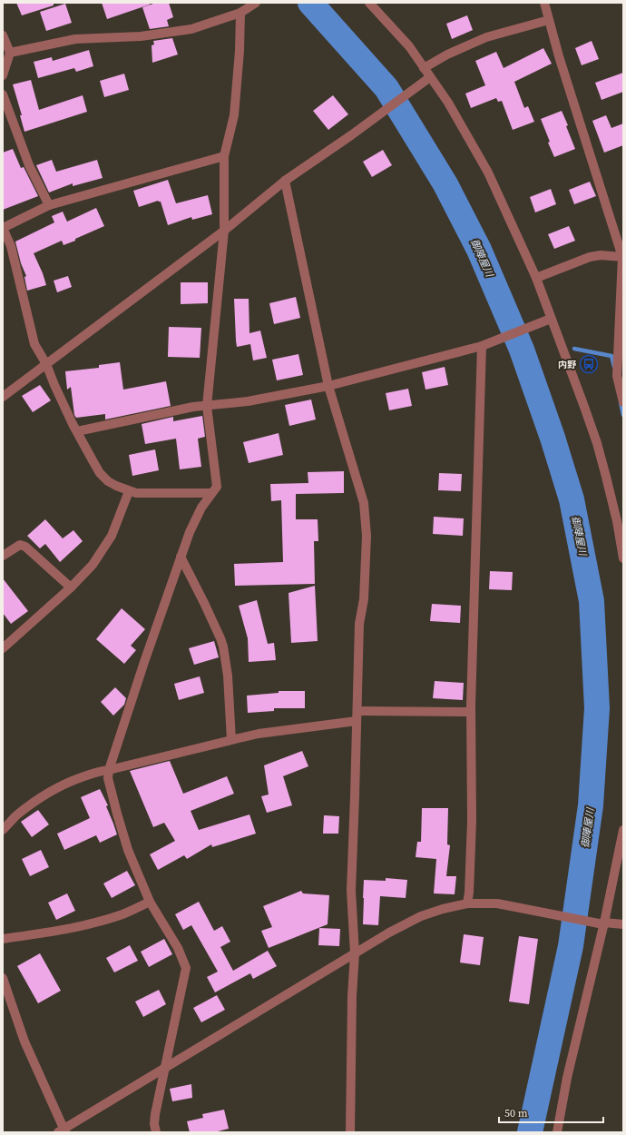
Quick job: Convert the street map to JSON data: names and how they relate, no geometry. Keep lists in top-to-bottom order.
{
  "water": ["御陣屋川"],
  "places": {
    "bus stop": ["内野"]
  },
  "scale_bar": "50 m"
}
